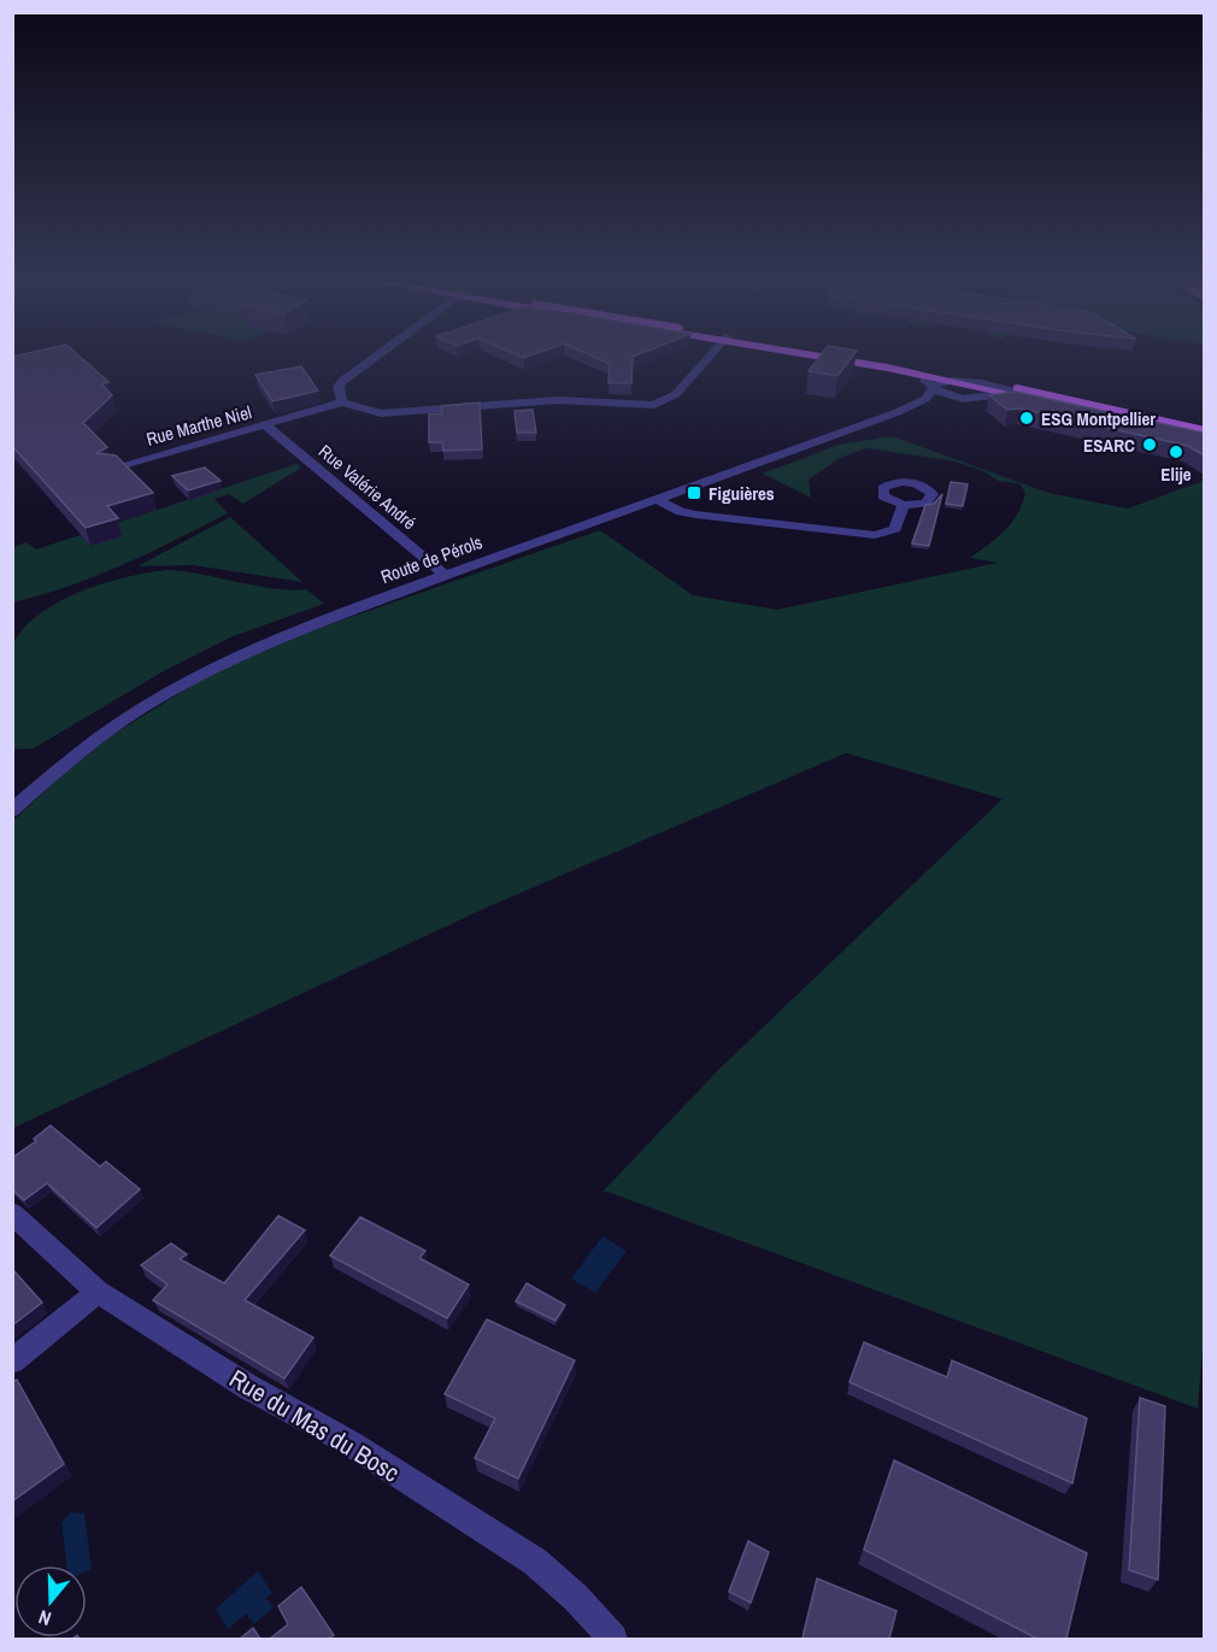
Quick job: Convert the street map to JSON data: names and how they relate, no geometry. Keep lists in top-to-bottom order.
{
  "streets": {
    "street": [
      "Rue Marthe Niel",
      "Rue Valérie André",
      "Route de Pérols",
      "Rue du Mas du Bosc"
    ]
  },
  "crossings": [
    ["Rue Marthe Niel", "Rue Valérie André"],
    ["Rue Valérie André", "Route de Pérols"]
  ],
  "places": {
    "other": ["ESG Montpellier", "ESARC", "Elije"],
    "transit": ["Figuières"]
  },
  "north": "bottom"
}
